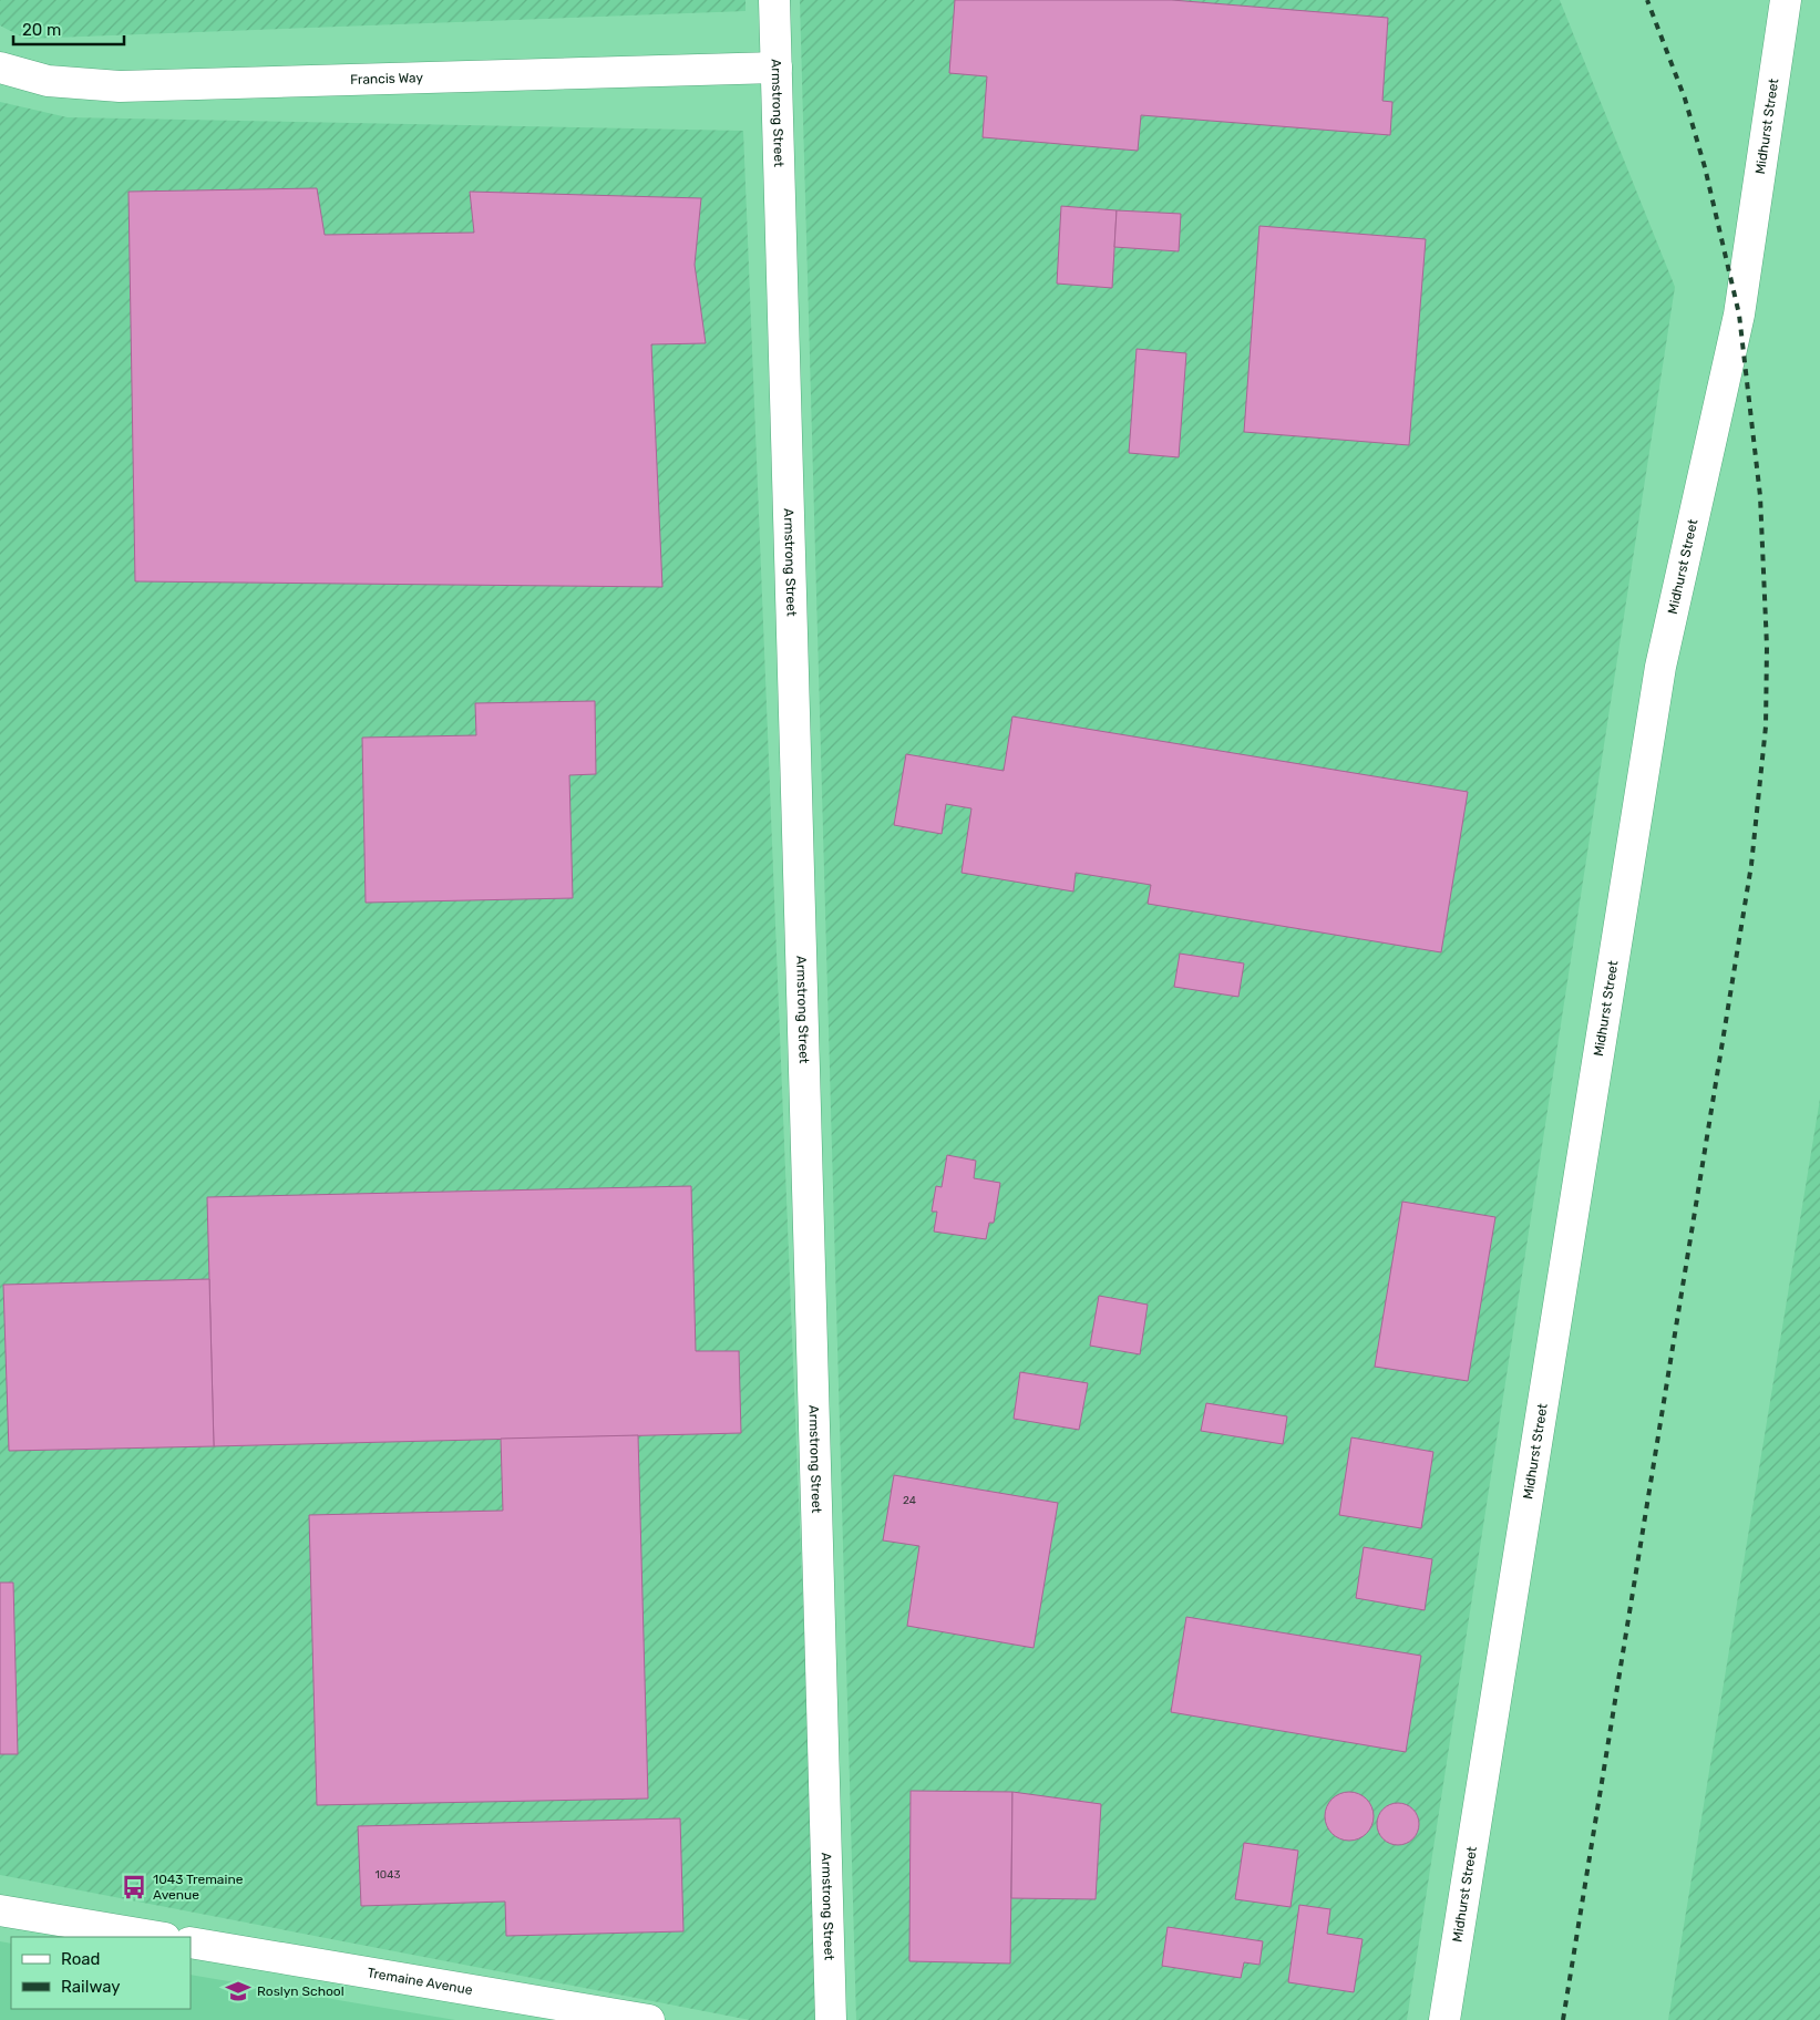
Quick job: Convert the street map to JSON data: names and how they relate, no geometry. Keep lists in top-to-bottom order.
{
  "streets": {
    "street": [
      "Francis Way",
      "Armstrong Street",
      "Midhurst Street",
      "Tremaine Avenue"
    ]
  },
  "crossings": [
    ["Francis Way", "Armstrong Street"]
  ],
  "places": {
    "bus stop": ["1043 Tremaine Avenue"],
    "school or university": ["Roslyn School"]
  },
  "house_numbers": ["24", "1043"],
  "legend": ["Road", "Railway"],
  "scale_bar": "20 m"
}
